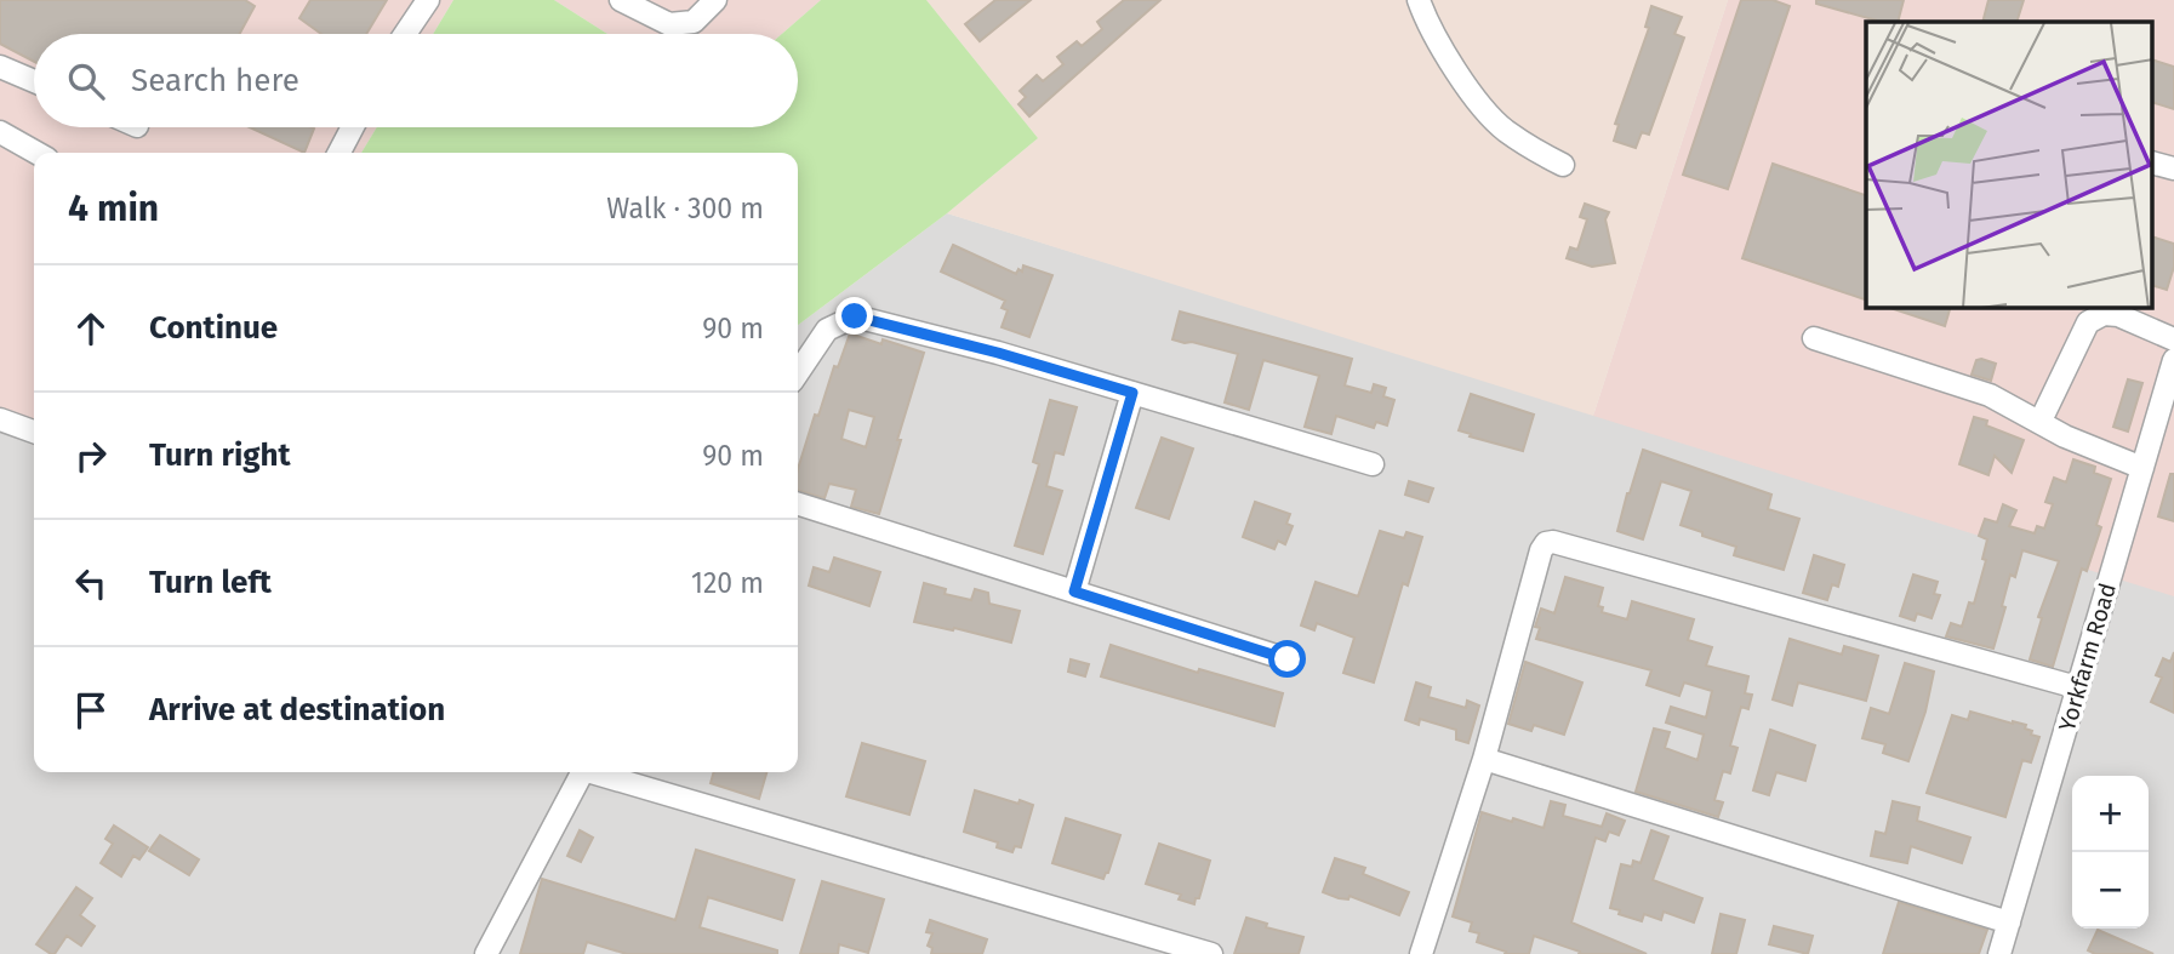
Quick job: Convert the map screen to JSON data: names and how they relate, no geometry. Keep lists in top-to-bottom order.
{
  "streets": {
    "street": ["Yorkfarm Road"]
  },
  "page": {
    "search": "Search here",
    "heading": ["4 min", "Walk · 300 m"],
    "list": [
      ["Continue", "90 m"],
      ["Turn right", "90 m"],
      ["Turn left", "120 m"],
      "Arrive at destination"
    ],
    "map_buttons": ["+", "−"]
  }
}
